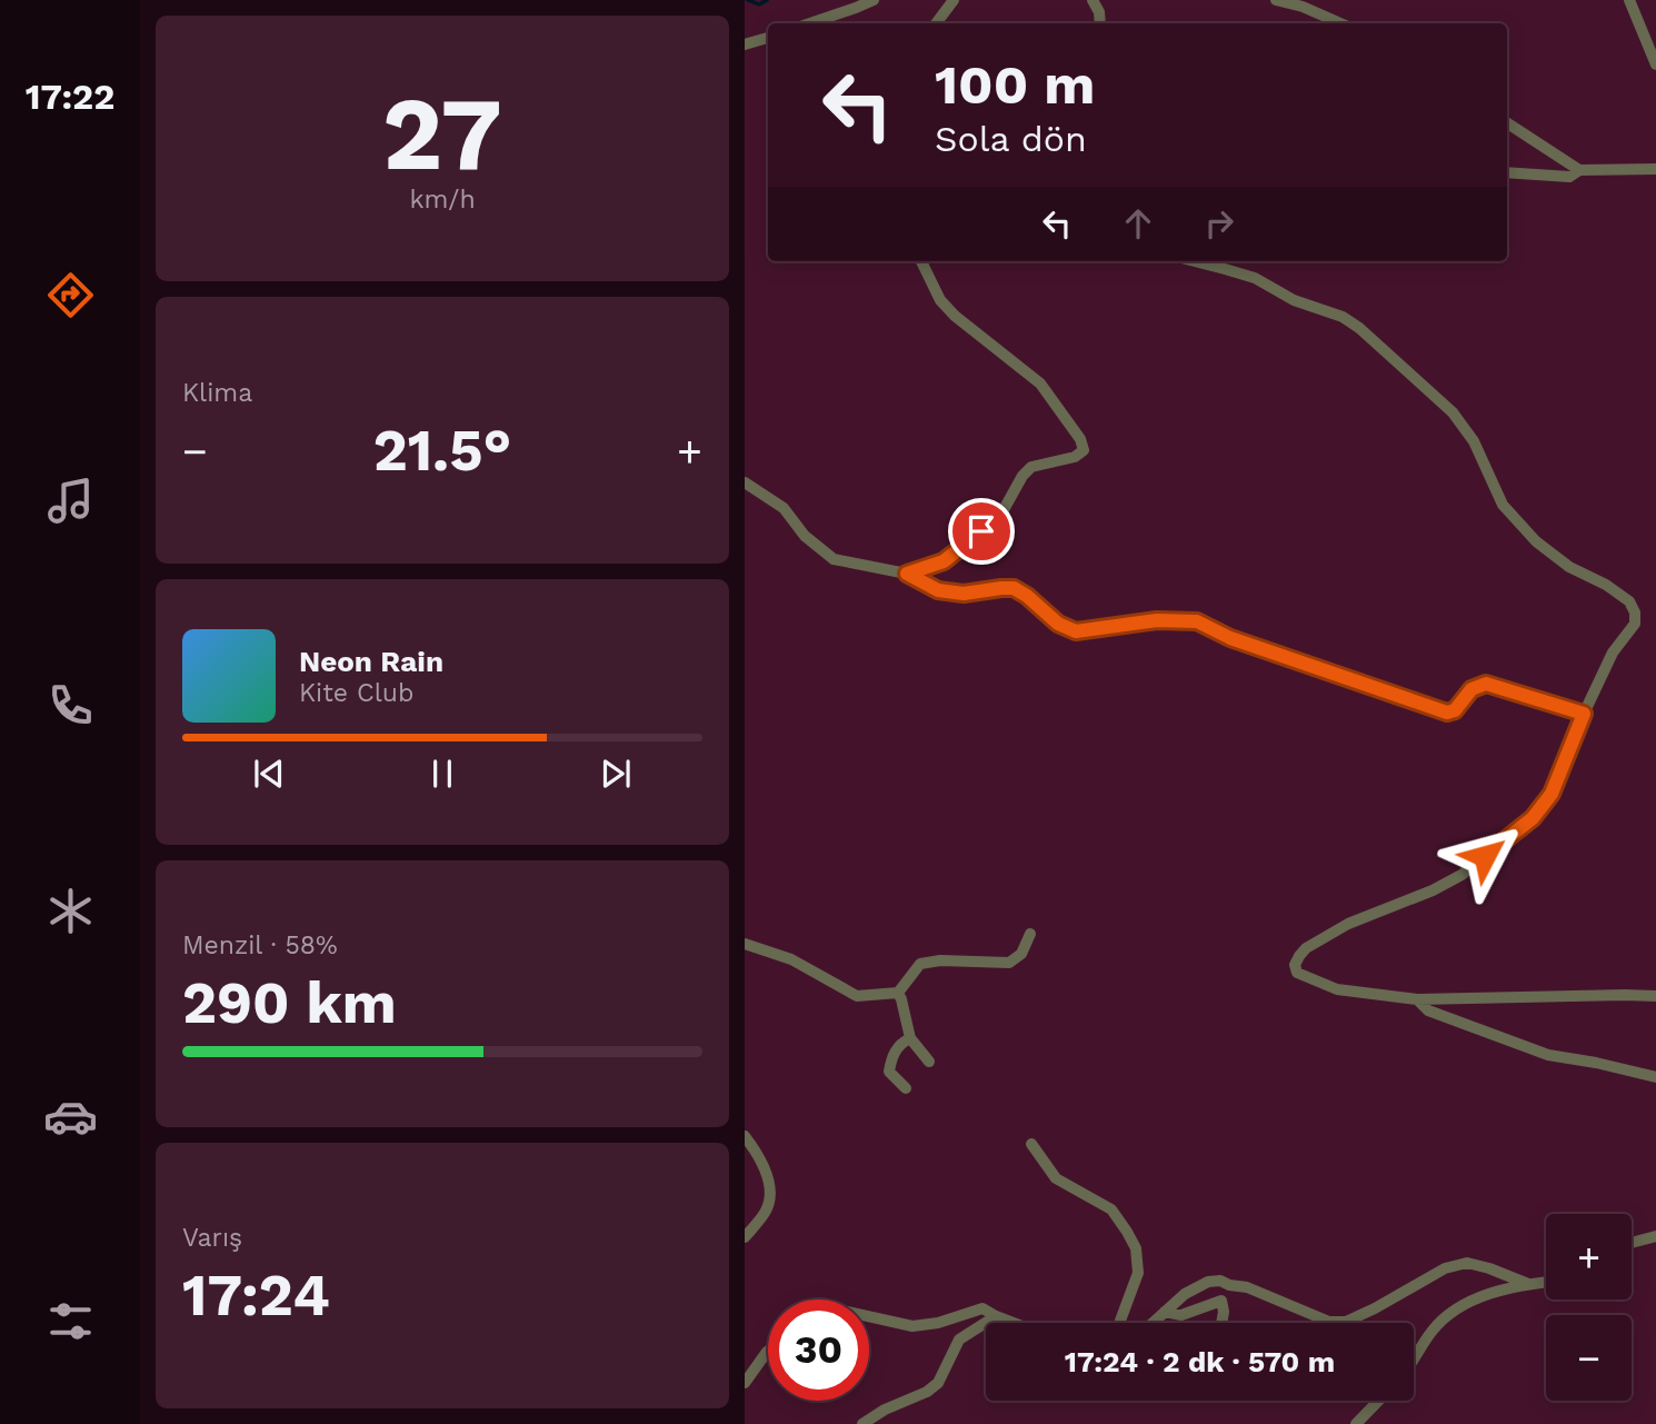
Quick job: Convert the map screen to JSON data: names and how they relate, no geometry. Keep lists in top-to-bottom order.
{
  "page": {
    "tabs": "17:22",
    "tile": [
      ["27", "km/h"],
      "Klima",
      ["Menzil · 58%", "290 km"],
      ["Varış", "17:24"]
    ],
    "turn": ["100 m", "Sola dön"],
    "heat": ["−", "21.5°", "+"],
    "song": ["Neon Rain", "Kite Club"],
    "map_buttons": ["+", "−"],
    "limit": "30",
    "trip": "17:24 · 2 dk · 570 m"
  }
}
